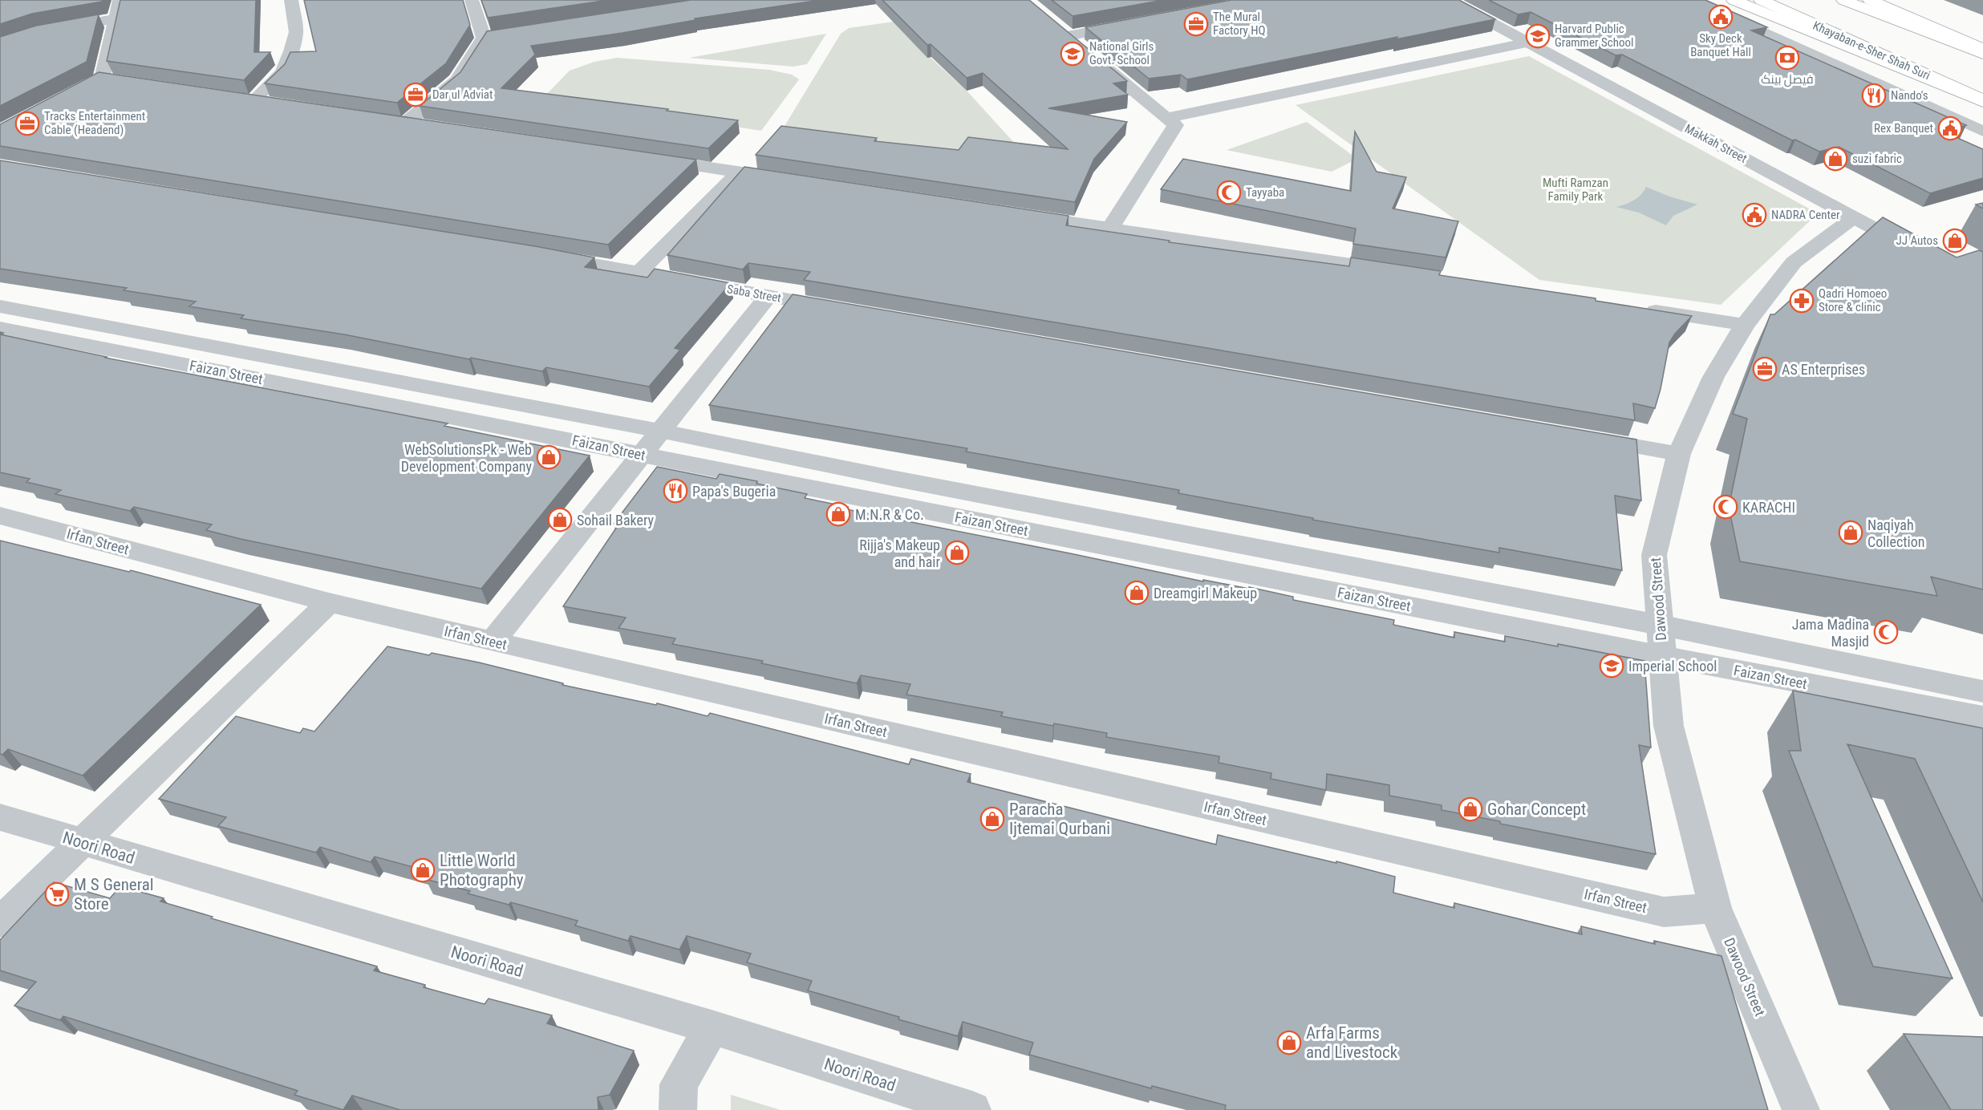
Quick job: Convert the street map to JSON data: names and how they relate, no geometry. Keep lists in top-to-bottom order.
{
  "streets": {
    "main road": ["Khayaban-e-Sher Shah Suri"],
    "street": [
      "Makkah Street",
      "Saba Street",
      "Faizan Street",
      "Irfan Street",
      "Dawood Street",
      "Noori Road"
    ]
  },
  "crossings": [
    ["Makkah Street", "Dawood Street"],
    ["Faizan Street", "Dawood Street"],
    ["Irfan Street", "Dawood Street"]
  ],
  "parks": ["Mufti Ramzan Family Park"],
  "places": {
    "public building": ["Sky Deck Banquet Hall", "Rex Banquet", "NADRA Center"],
    "office": [
      "The Mural Factory HQ",
      "Dar ul Adviat",
      "Tracks Entertainment Cable (Headend)",
      "AS Enterprises"
    ],
    "school or university": ["Harvard Public Grammer School", "National Girls Govt. School", "Imperial School"],
    "bank": ["فیصل بینک"],
    "restaurant": ["Nando's", "Papa's Bugeria"],
    "shop": [
      "suzi fabric",
      "JJ Autos",
      "WebSolutionsPk - Web Development Company",
      "M.N.R & Co.",
      "Sohail Bakery",
      "Naqiyah Collection",
      "Rijja's Makeup and hair",
      "Dreamgirl Makeup",
      "Gohar Concept",
      "Paracha Ijtemai Qurbani",
      "Little World Photography",
      "Arfa Farms and Livestock"
    ],
    "mosque": ["Tayyaba", "KARACHI", "Jama Madina Masjid"],
    "pharmacy": ["Qadri Homoeo Store & clinic"],
    "supermarket": ["M S General Store"]
  }
}
